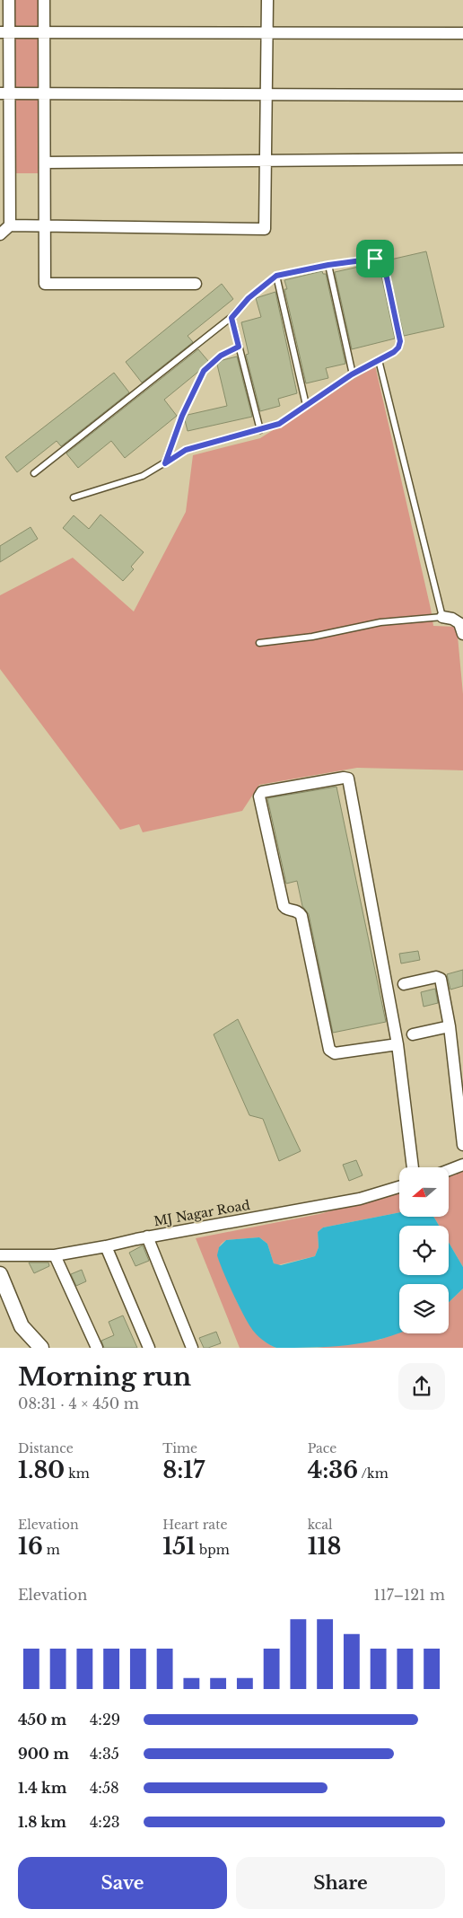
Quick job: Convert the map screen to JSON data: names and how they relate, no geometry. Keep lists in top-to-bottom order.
{
  "streets": {
    "street": ["MJ Nagar Road"]
  },
  "north": "left",
  "page": {
    "heading": ["Morning run", "08:31 · 4 × 450 m"],
    "stats": [
      ["Distance", "1.80 km"],
      ["Time", "8:17"],
      ["Pace", "4:36 /km"],
      ["Elevation", "16 m"],
      ["Heart rate", "151 bpm"],
      ["kcal", "118"]
    ],
    "chart": ["Elevation", "117–121 m"],
    "list": [
      {
        "name": "450 m",
        "note": "4:29"
      },
      {
        "name": "900 m",
        "note": "4:35"
      },
      {
        "name": "1.4 km",
        "note": "4:58"
      },
      {
        "name": "1.8 km",
        "note": "4:23"
      }
    ],
    "buttons": ["Save", "Share"]
  }
}
